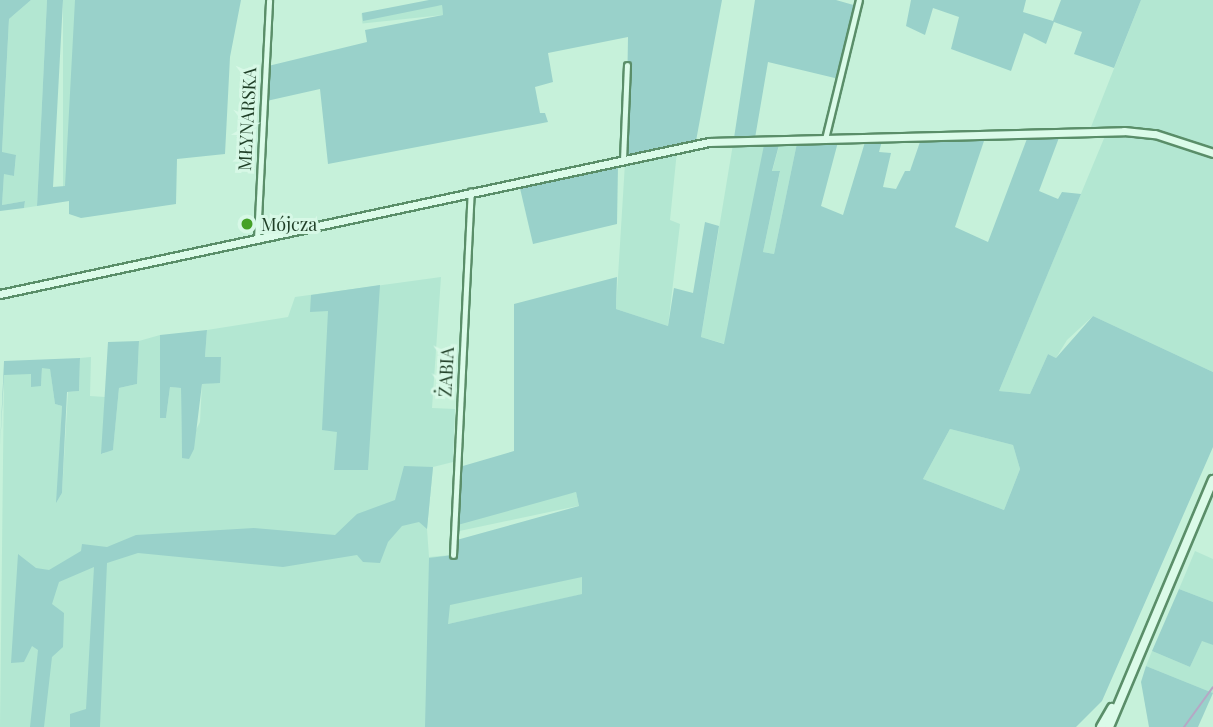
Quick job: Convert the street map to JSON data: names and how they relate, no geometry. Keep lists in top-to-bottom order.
{
  "streets": {
    "street": ["MŁYNARSKA", "ŻABIA"]
  },
  "places": ["Mójcza"]
}
